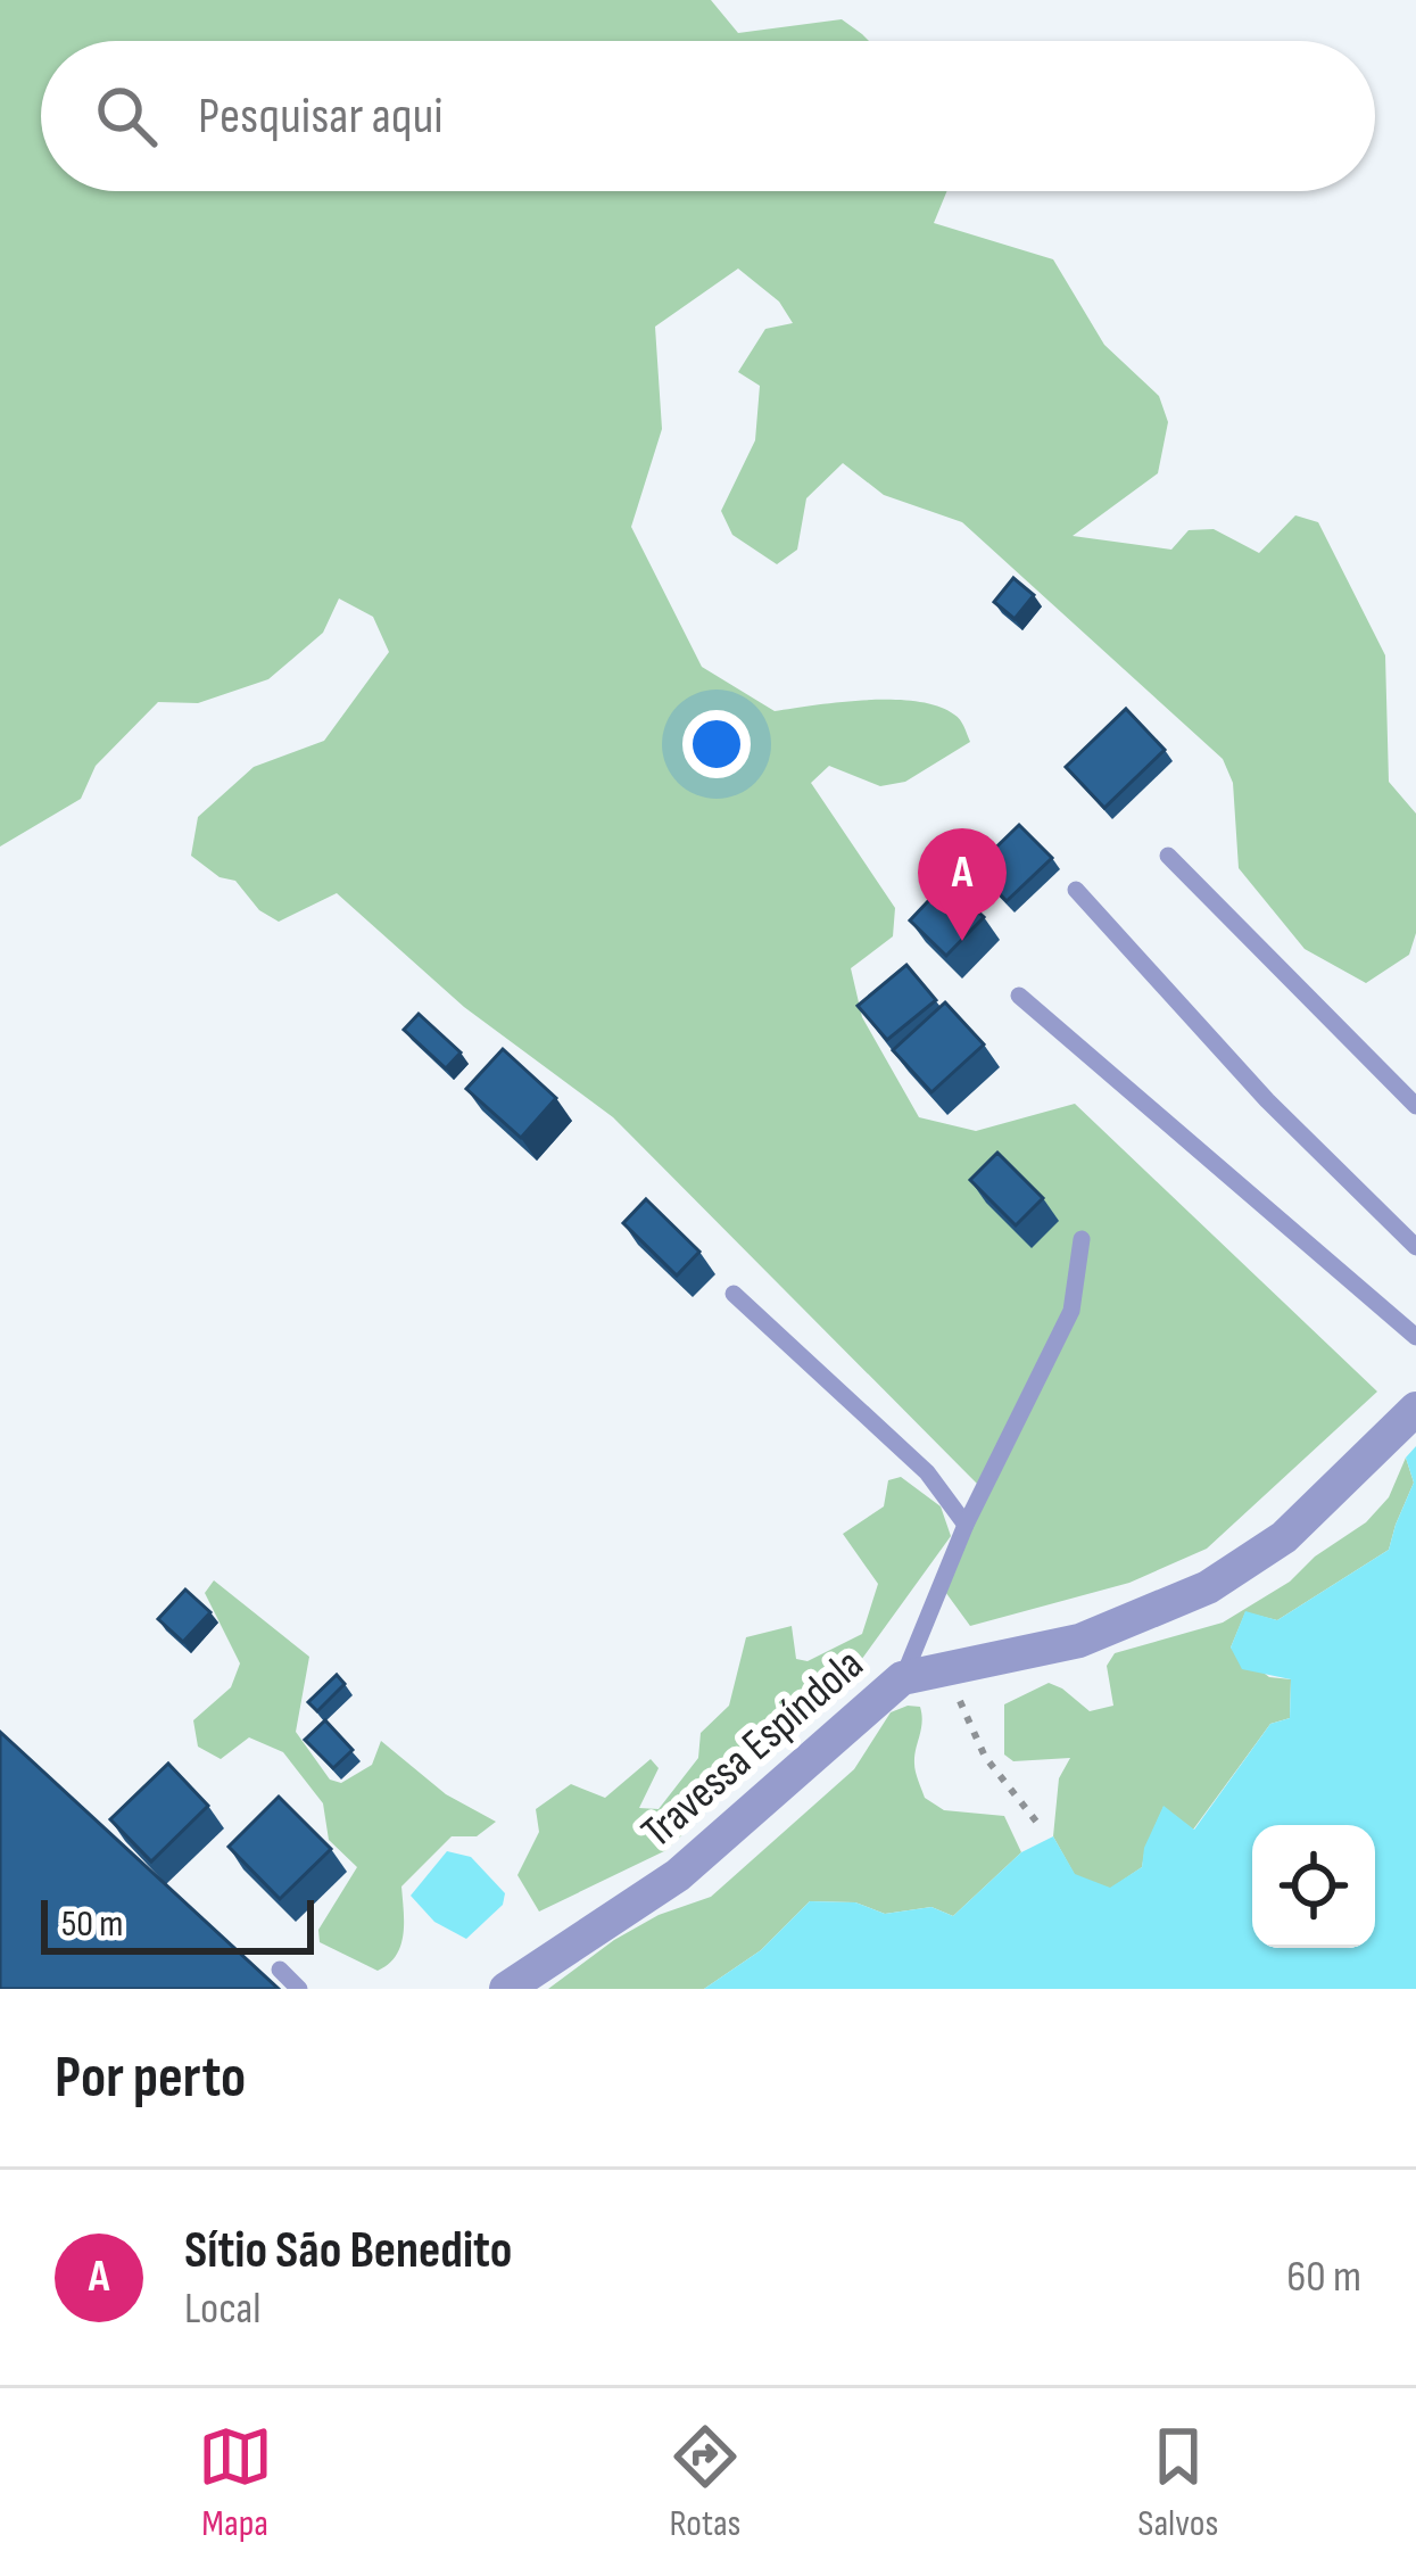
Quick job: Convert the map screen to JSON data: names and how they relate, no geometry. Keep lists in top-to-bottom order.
{
  "streets": {
    "street": ["Travessa Espíndola"]
  },
  "scale_bar": "50 m",
  "page": {
    "search": "Pesquisar aqui",
    "pins": "A",
    "scale": "50 m",
    "heading": "Por perto",
    "list": [
      {
        "mark": "A",
        "name": "Sítio São Benedito",
        "note": "Local",
        "value": "60 m"
      }
    ],
    "nav": ["Mapa", "Rotas", "Salvos"]
  }
}
